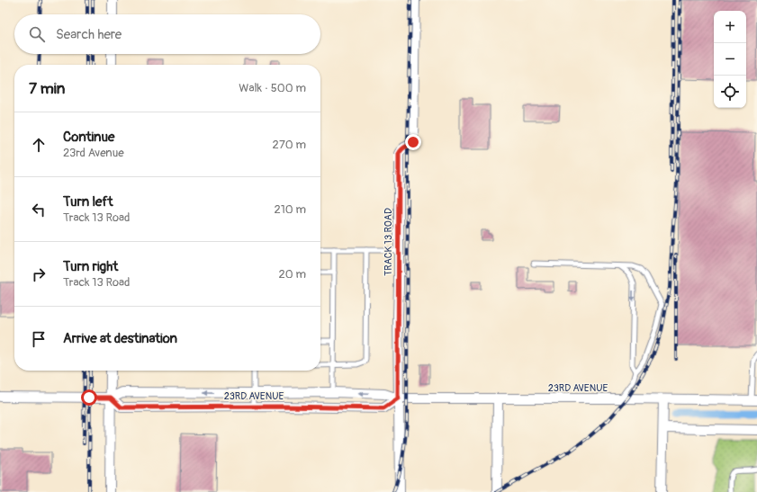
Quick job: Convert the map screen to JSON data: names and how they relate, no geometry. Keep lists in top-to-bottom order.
{
  "streets": {
    "street": ["TRACK 13 ROAD", "23RD AVENUE"]
  },
  "crossings": [
    ["TRACK 13 ROAD", "23RD AVENUE"]
  ],
  "page": {
    "map_buttons": ["+", "−"],
    "search": "Search here",
    "heading": ["7 min", "Walk · 500 m"],
    "list": [
      ["Continue", "23rd Avenue", "270 m"],
      ["Turn left", "Track 13 Road", "210 m"],
      ["Turn right", "Track 13 Road", "20 m"],
      "Arrive at destination"
    ]
  }
}
